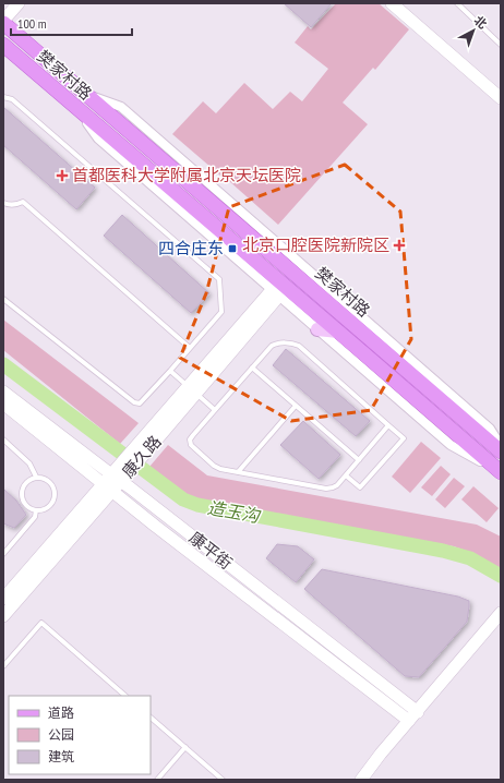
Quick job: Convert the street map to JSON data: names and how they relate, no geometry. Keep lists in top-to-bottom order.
{
  "streets": {
    "main road": ["樊家村路"],
    "street": ["康久路", "康平街"]
  },
  "crossings": [
    ["康久路", "康平街"]
  ],
  "water": ["造玉沟"],
  "places": {
    "health": ["首都医科大学附属北京天坛医院", "北京口腔医院新院区"],
    "transit": ["四合庄东"]
  },
  "legend": ["道路", "公园", "建筑"],
  "scale_bar": "100 m",
  "north": "top right"
}
